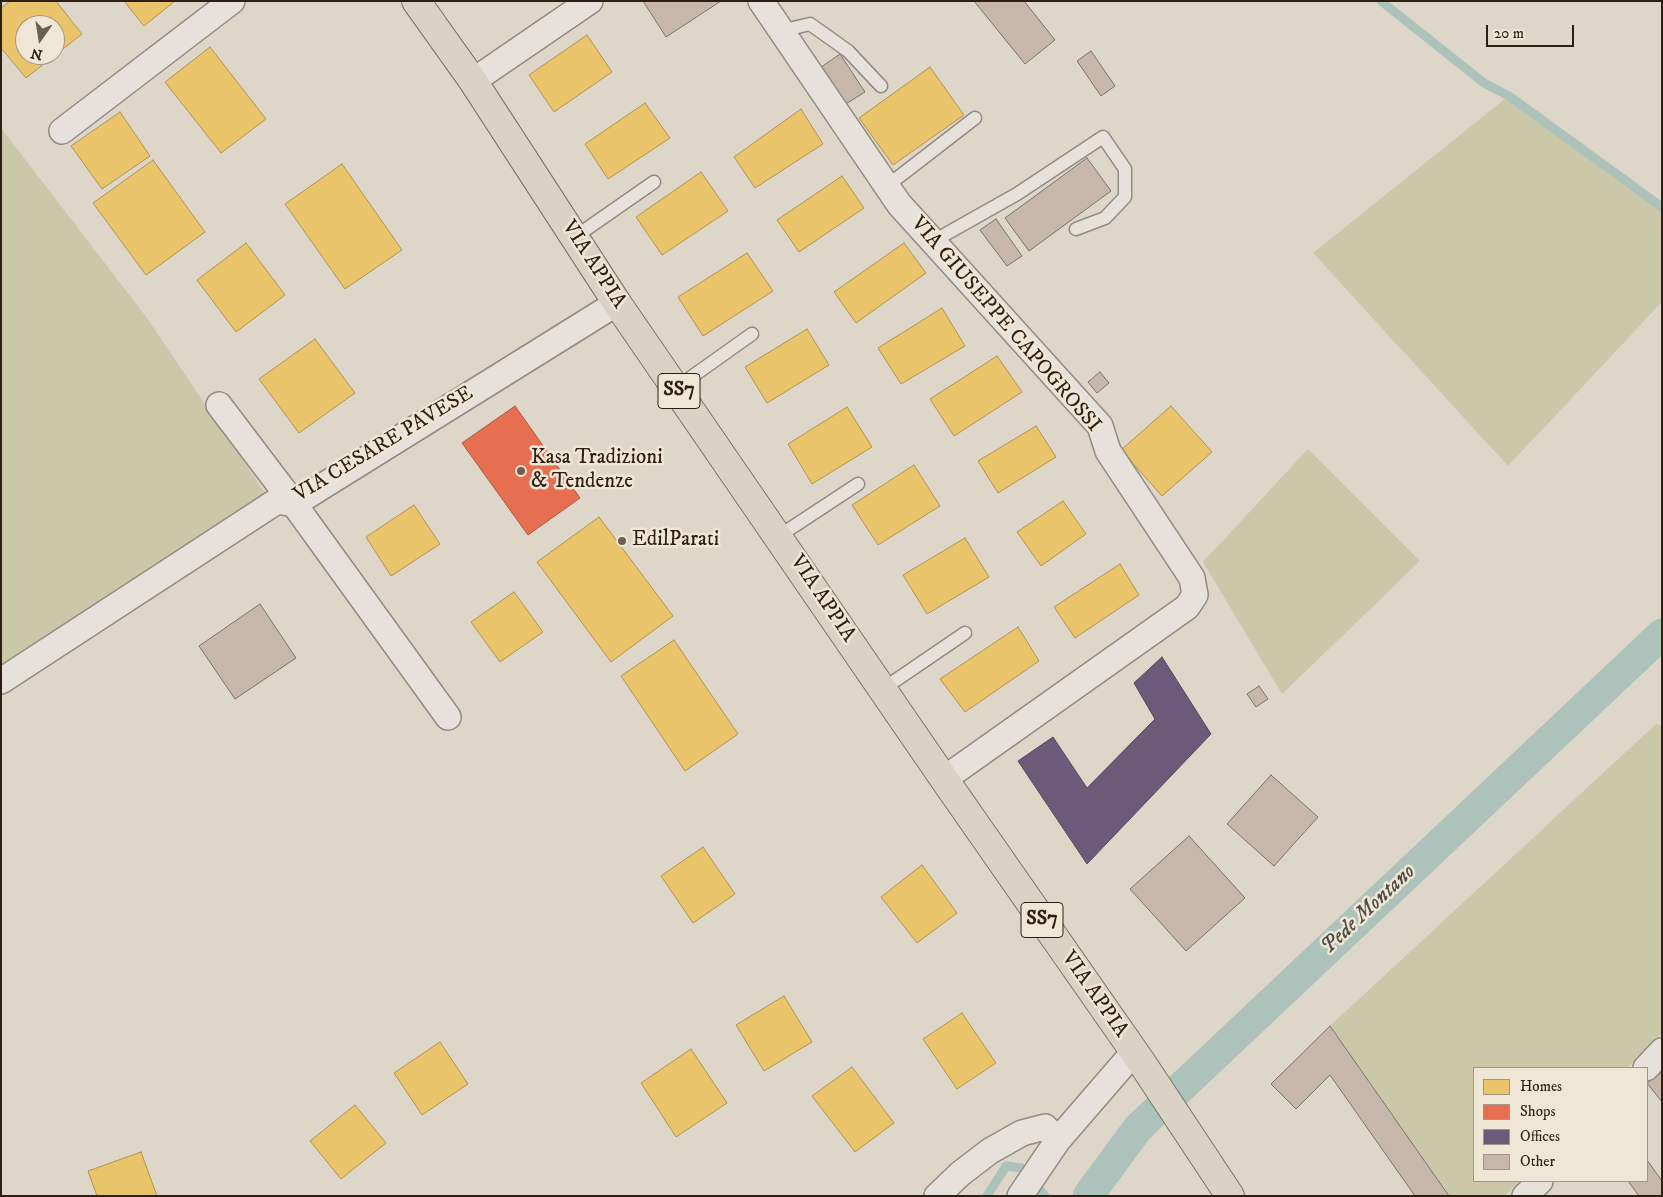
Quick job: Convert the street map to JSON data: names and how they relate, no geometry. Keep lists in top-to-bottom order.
{
  "streets": {
    "main road": ["VIA APPIA", "SS7"],
    "street": ["VIA GIUSEPPE CAPOGROSSI", "VIA CESARE PAVESE"]
  },
  "crossings": [
    ["VIA APPIA", "VIA GIUSEPPE CAPOGROSSI"],
    ["VIA APPIA", "VIA CESARE PAVESE"]
  ],
  "water": ["Pede Montano"],
  "places": ["Kasa Tradizioni & Tendenze", "EdilParati"],
  "legend": [
    "Homes",
    "Shops",
    "Offices",
    "Other"
  ],
  "scale_bar": "20 m",
  "north": "bottom"
}
